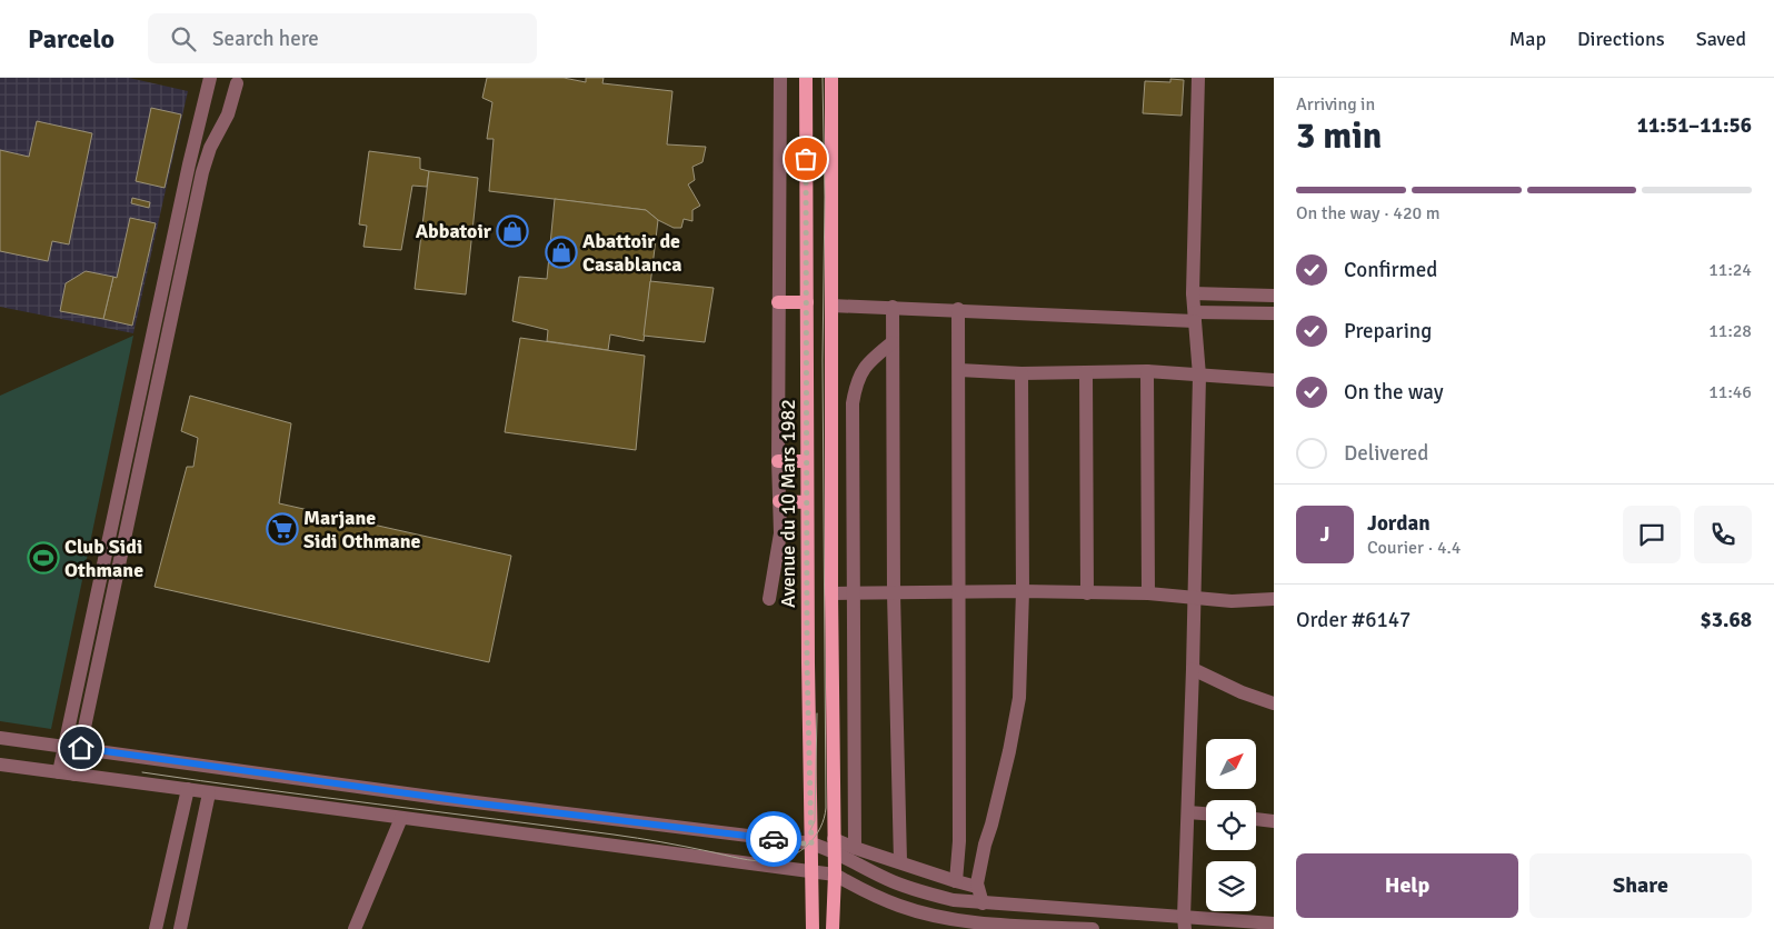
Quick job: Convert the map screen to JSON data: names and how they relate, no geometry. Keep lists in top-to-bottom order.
{
  "streets": {
    "main road": ["Avenue du 10 Mars 1982"]
  },
  "places": {
    "shop": ["Abbatoir", "Abattoir de Casablanca"],
    "supermarket": ["Marjane Sidi Othmane"],
    "sports": ["Club Sidi Othmane"]
  },
  "north": "top right",
  "page": {
    "header": "Parcelo",
    "search": "Search here",
    "nav": ["Map", "Directions", "Saved"],
    "heading": ["3 min", "Arriving in", "11:51–11:56"],
    "panel": [
      "Jordan",
      "Courier · 4.4",
      "Order #6147",
      "$3.68"
    ],
    "bar": "On the way · 420 m",
    "list": [
      ["Confirmed", "11:24"],
      ["Preparing", "11:28"],
      ["On the way", "11:46"],
      "Delivered"
    ],
    "round": "J",
    "buttons": ["Help", "Share"]
  }
}
